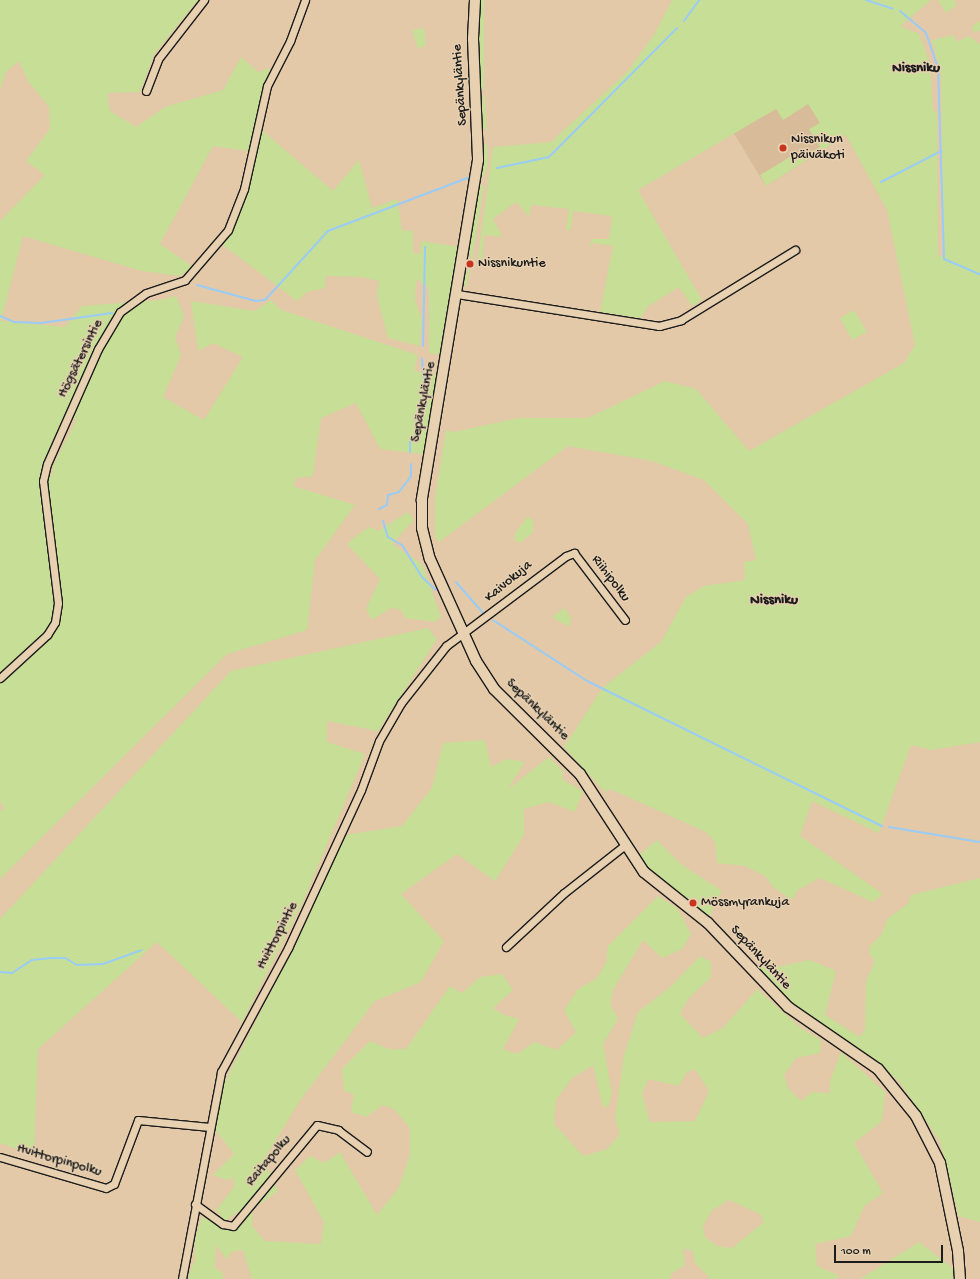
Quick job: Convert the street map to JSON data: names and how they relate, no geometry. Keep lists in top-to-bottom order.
{
  "streets": {
    "street": [
      "Sepänkyläntie",
      "Högsätersintie",
      "Riihipolku",
      "Kaivokuja",
      "Hvittorpintie",
      "Hvittorpinpolku",
      "Raitapolku"
    ]
  },
  "crossings": [
    ["Sepänkyläntie", "Kaivokuja"],
    ["Sepänkyläntie", "Hvittorpintie"],
    ["Riihipolku", "Kaivokuja"],
    ["Kaivokuja", "Hvittorpintie"],
    ["Hvittorpintie", "Hvittorpinpolku"],
    ["Hvittorpintie", "Raitapolku"]
  ],
  "districts": ["Nissniku", "Nissniku"],
  "places": ["Nissnikun päiväkoti", "Nissnikuntie", "Mössmyrankuja"],
  "scale_bar": "100 m"
}
